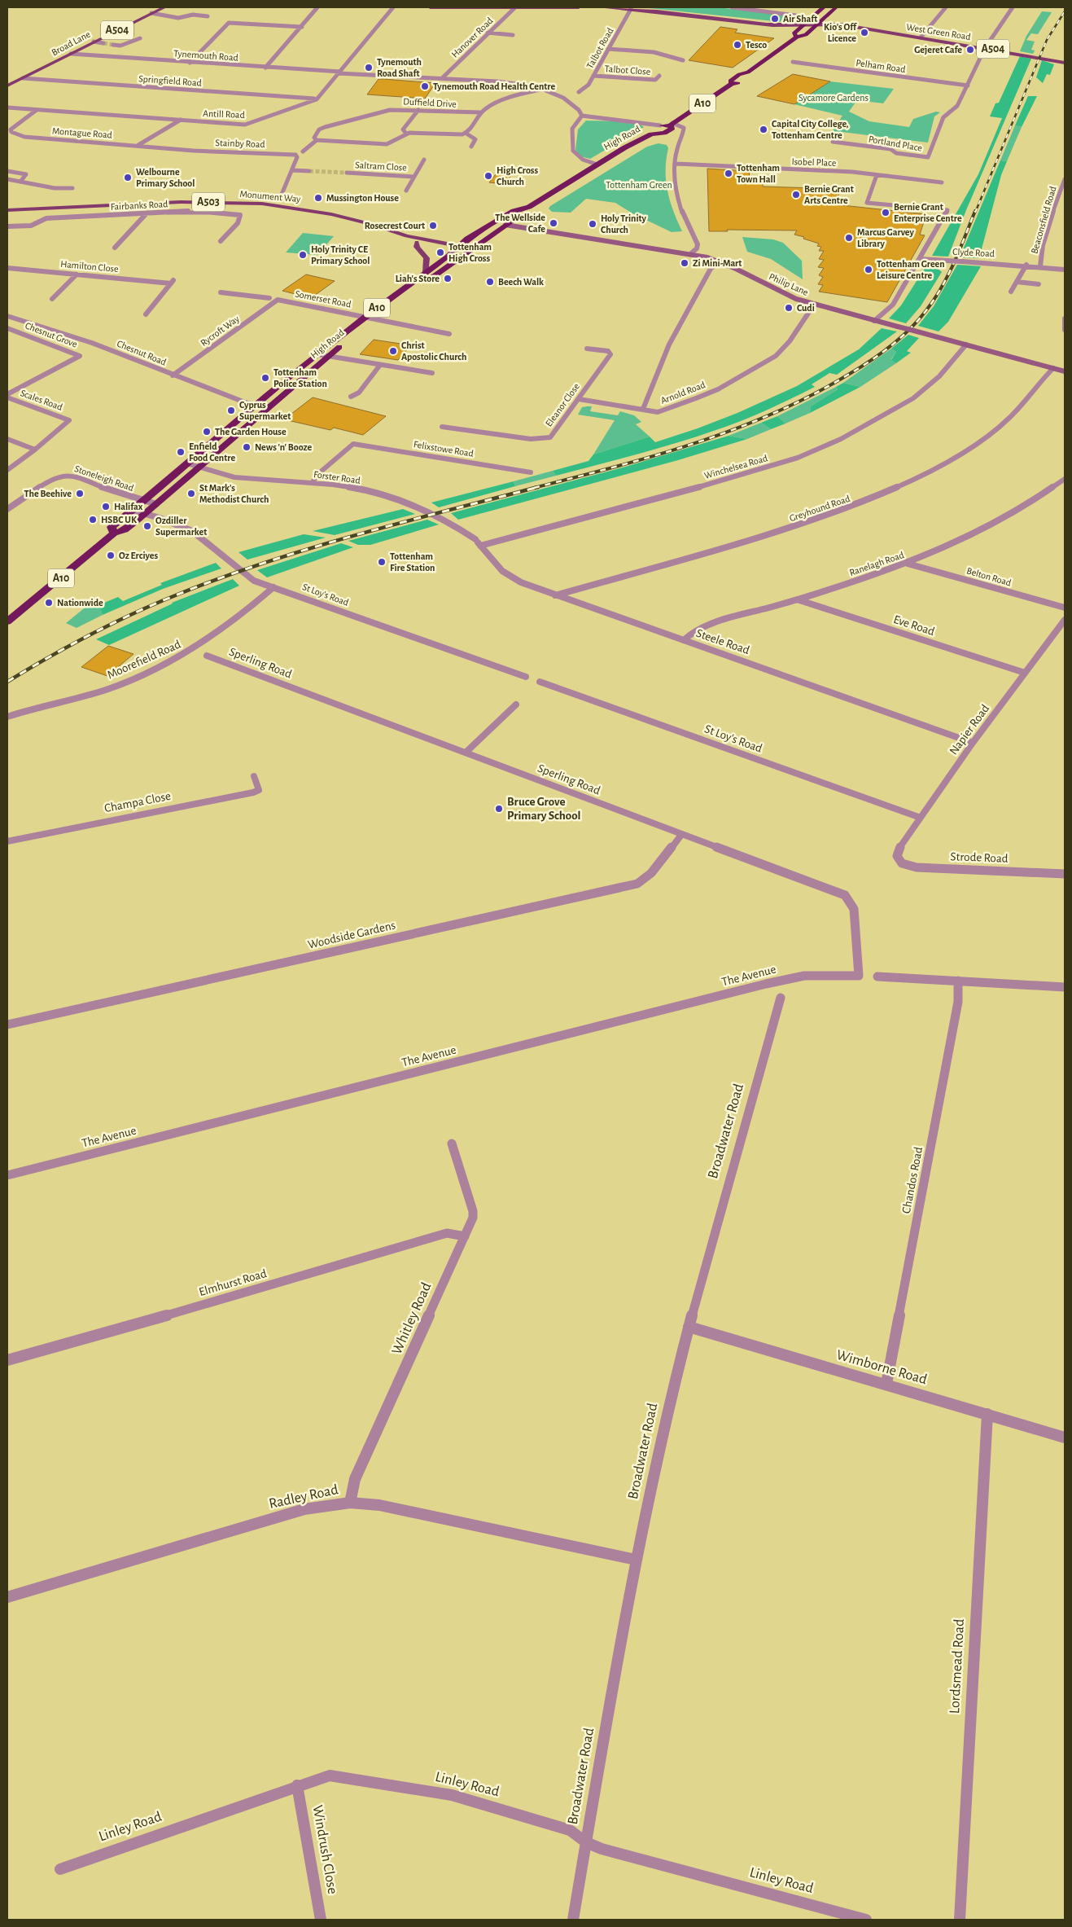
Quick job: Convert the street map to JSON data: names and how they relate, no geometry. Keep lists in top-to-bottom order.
{
  "streets": {
    "highway": ["A10", "High Road"],
    "main road": [
      "A504",
      "West Green Road",
      "Broad Lane",
      "Monument Way",
      "A503",
      "Philip Lane"
    ],
    "street": [
      "Hanover Road",
      "Talbot Road",
      "Tynemouth Road",
      "Pelham Road",
      "Talbot Close",
      "Springfield Road",
      "Duffield Drive",
      "Antill Road",
      "Montague Road",
      "Stainby Road",
      "Portland Place",
      "Isobel Place",
      "Saltram Close",
      "Fairbanks Road",
      "Beaconsfield Road",
      "Clyde Road",
      "Hamilton Close",
      "Somerset Road",
      "Rycroft Way",
      "Chesnut Grove",
      "Chesnut Road",
      "Arnold Road",
      "Scales Road",
      "Eleanor Close",
      "Felixstowe Road",
      "Winchelsea Road",
      "Forster Road",
      "Stoneleigh Road",
      "Greyhound Road",
      "Ranelagh Road",
      "Belton Road",
      "St Loy's Road",
      "Eve Road",
      "Steele Road",
      "Moorefield Road",
      "Sperling Road",
      "Napier Road",
      "Champa Close",
      "Strode Road",
      "Woodside Gardens",
      "The Avenue",
      "Broadwater Road",
      "Chandos Road",
      "Elmhurst Road",
      "Whitley Road",
      "Wimborne Road",
      "Radley Road",
      "Lordsmead Road",
      "Linley Road",
      "Windrush Close"
    ]
  },
  "crossings": [
    ["A504", "West Green Road"],
    ["A504", "Talbot Road"],
    ["West Green Road", "A10"],
    ["Hanover Road", "Tynemouth Road"],
    ["Broad Lane", "Tynemouth Road"],
    ["Broad Lane", "Springfield Road"],
    ["Talbot Road", "Talbot Close"],
    ["Pelham Road", "Portland Place"],
    ["Springfield Road", "Antill Road"],
    ["A10", "High Road"],
    ["Antill Road", "Montague Road"],
    ["Montague Road", "Stainby Road"],
    ["High Road", "Monument Way"],
    ["High Road", "A503"],
    ["High Road", "Philip Lane"],
    ["High Road", "Somerset Road"],
    ["High Road", "Chesnut Road"],
    ["High Road", "Forster Road"],
    ["High Road", "Stoneleigh Road"],
    ["High Road", "St Loy's Road"],
    ["Monument Way", "A503"],
    ["Beaconsfield Road", "Clyde Road"],
    ["Philip Lane", "Arnold Road"],
    ["Philip Lane", "Winchelsea Road"],
    ["Philip Lane", "Greyhound Road"],
    ["Somerset Road", "Rycroft Way"],
    ["Rycroft Way", "Chesnut Road"],
    ["Felixstowe Road", "Forster Road"],
    ["Winchelsea Road", "Forster Road"],
    ["Winchelsea Road", "Steele Road"],
    ["Forster Road", "Steele Road"],
    ["Greyhound Road", "Steele Road"],
    ["Ranelagh Road", "Belton Road"],
    ["Ranelagh Road", "Eve Road"],
    ["Ranelagh Road", "Steele Road"],
    ["St Loy's Road", "Moorefield Road"],
    ["St Loy's Road", "Napier Road"],
    ["Eve Road", "Napier Road"],
    ["Steele Road", "Napier Road"],
    ["Sperling Road", "Woodside Gardens"],
    ["Sperling Road", "The Avenue"],
    ["Napier Road", "Strode Road"],
    ["Broadwater Road", "Wimborne Road"],
    ["Broadwater Road", "Radley Road"],
    ["Broadwater Road", "Linley Road"],
    ["Chandos Road", "Wimborne Road"],
    ["Elmhurst Road", "Whitley Road"],
    ["Whitley Road", "Radley Road"],
    ["Wimborne Road", "Lordsmead Road"],
    ["Linley Road", "Windrush Close"]
  ],
  "parks": ["Sycamore Gardens", "Tottenham Green"],
  "places": [
    "Air Shaft",
    "Kio's Off Licence",
    "Tesco",
    "Gejeret Cafe",
    "Tynemouth Road Shaft",
    "Tynemouth Road Health Centre",
    "Capital City College, Tottenham Centre",
    "Tottenham Town Hall",
    "High Cross Church",
    "Welbourne Primary School",
    "Bernie Grant Arts Centre",
    "Mussington House",
    "Bernie Grant Enterprise Centre",
    "The Wellside Cafe",
    "Holy Trinity Church",
    "Rosecrest Court",
    "Marcus Garvey Library",
    "Tottenham High Cross",
    "Holy Trinity CE Primary School",
    "Zi Mini-Mart",
    "Tottenham Green Leisure Centre",
    "Liah's Store",
    "Beech Walk",
    "Cudi",
    "Christ Apostolic Church",
    "Tottenham Police Station",
    "Cyprus Supermarket",
    "The Garden House",
    "News 'n' Booze",
    "Enfield Food Centre",
    "The Beehive",
    "St Mark's Methodist Church",
    "Halifax",
    "HSBC UK",
    "Ozdiller Supermarket",
    "Oz Erciyes",
    "Tottenham Fire Station",
    "Nationwide",
    "Bruce Grove Primary School"
  ]
}
